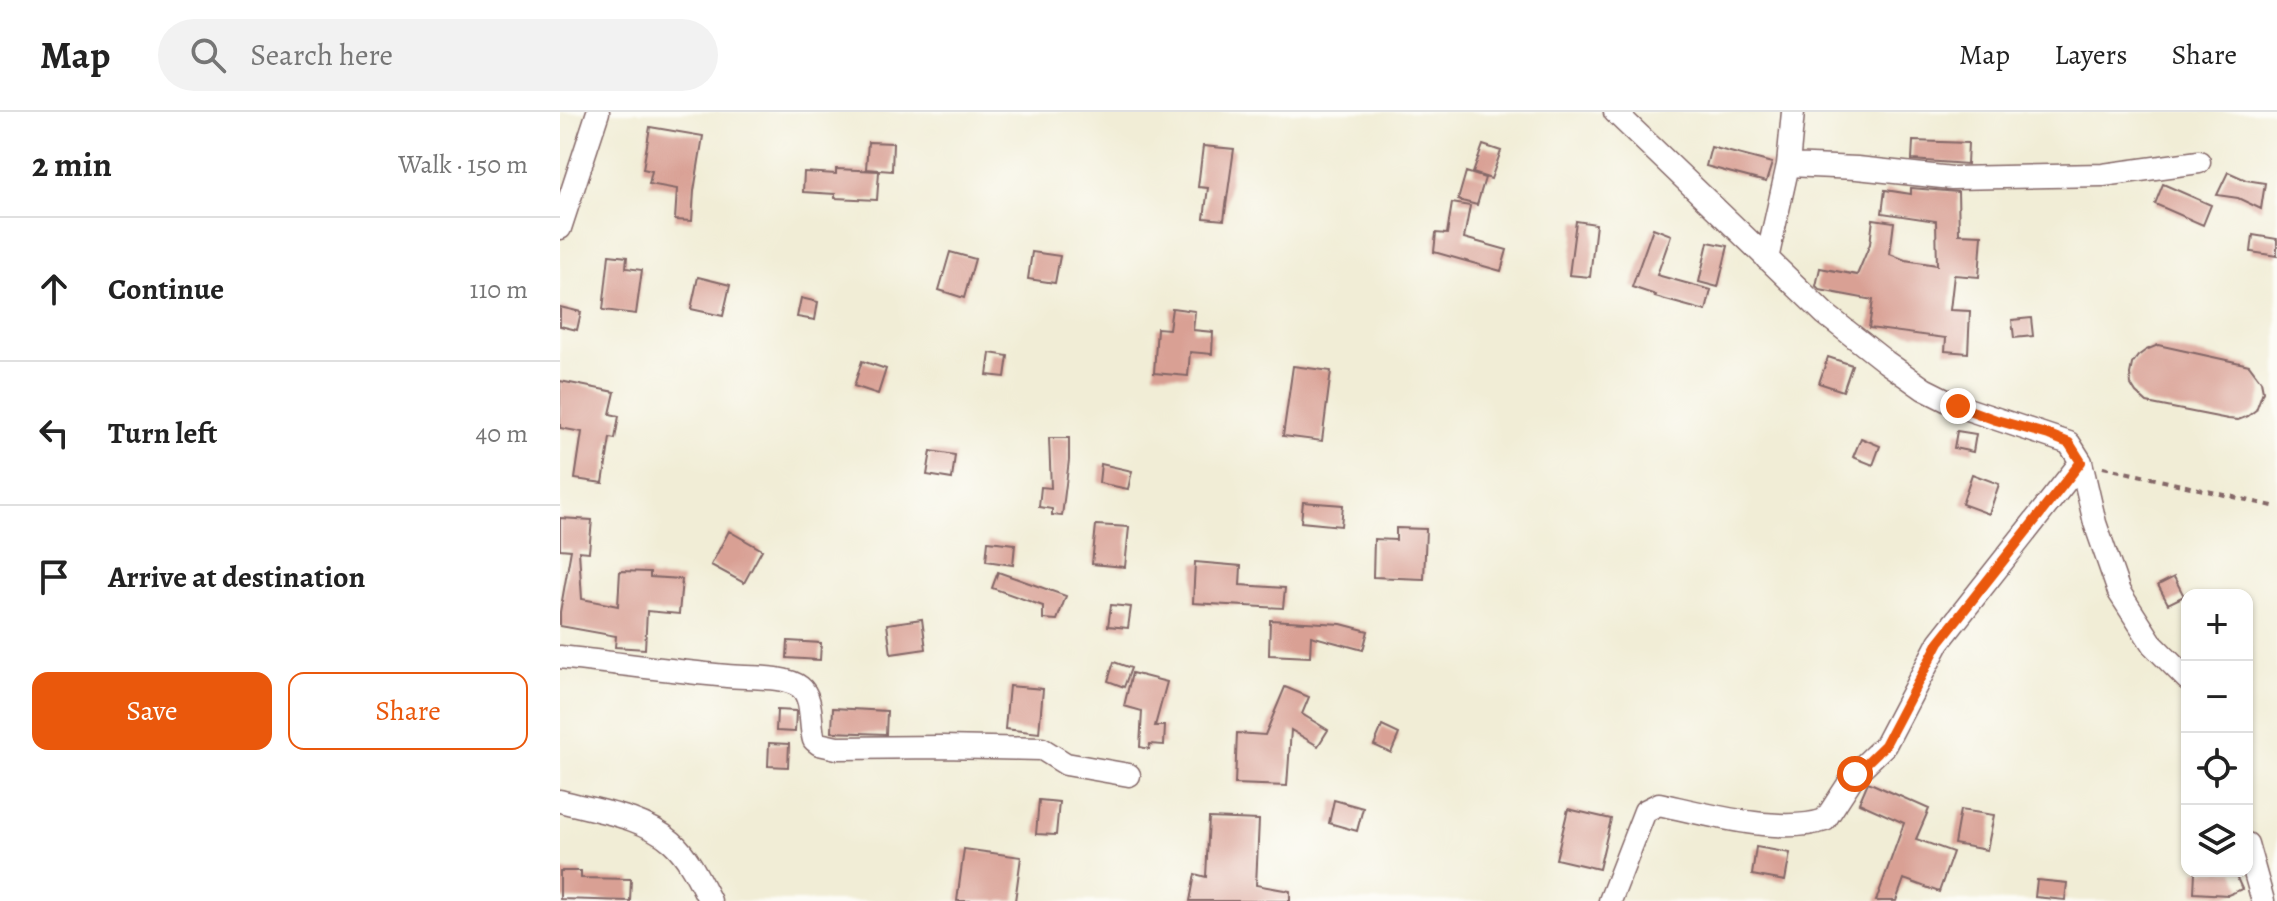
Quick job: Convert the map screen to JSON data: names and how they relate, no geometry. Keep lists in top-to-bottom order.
{
  "page": {
    "header": "Map",
    "search": "Search here",
    "nav": ["Map", "Layers", "Share"],
    "heading": ["2 min", "Walk · 150 m"],
    "list": [
      ["Continue", "110 m"],
      ["Turn left", "40 m"],
      "Arrive at destination"
    ],
    "map_buttons": ["+", "−"],
    "buttons": ["Save", "Share"]
  }
}
